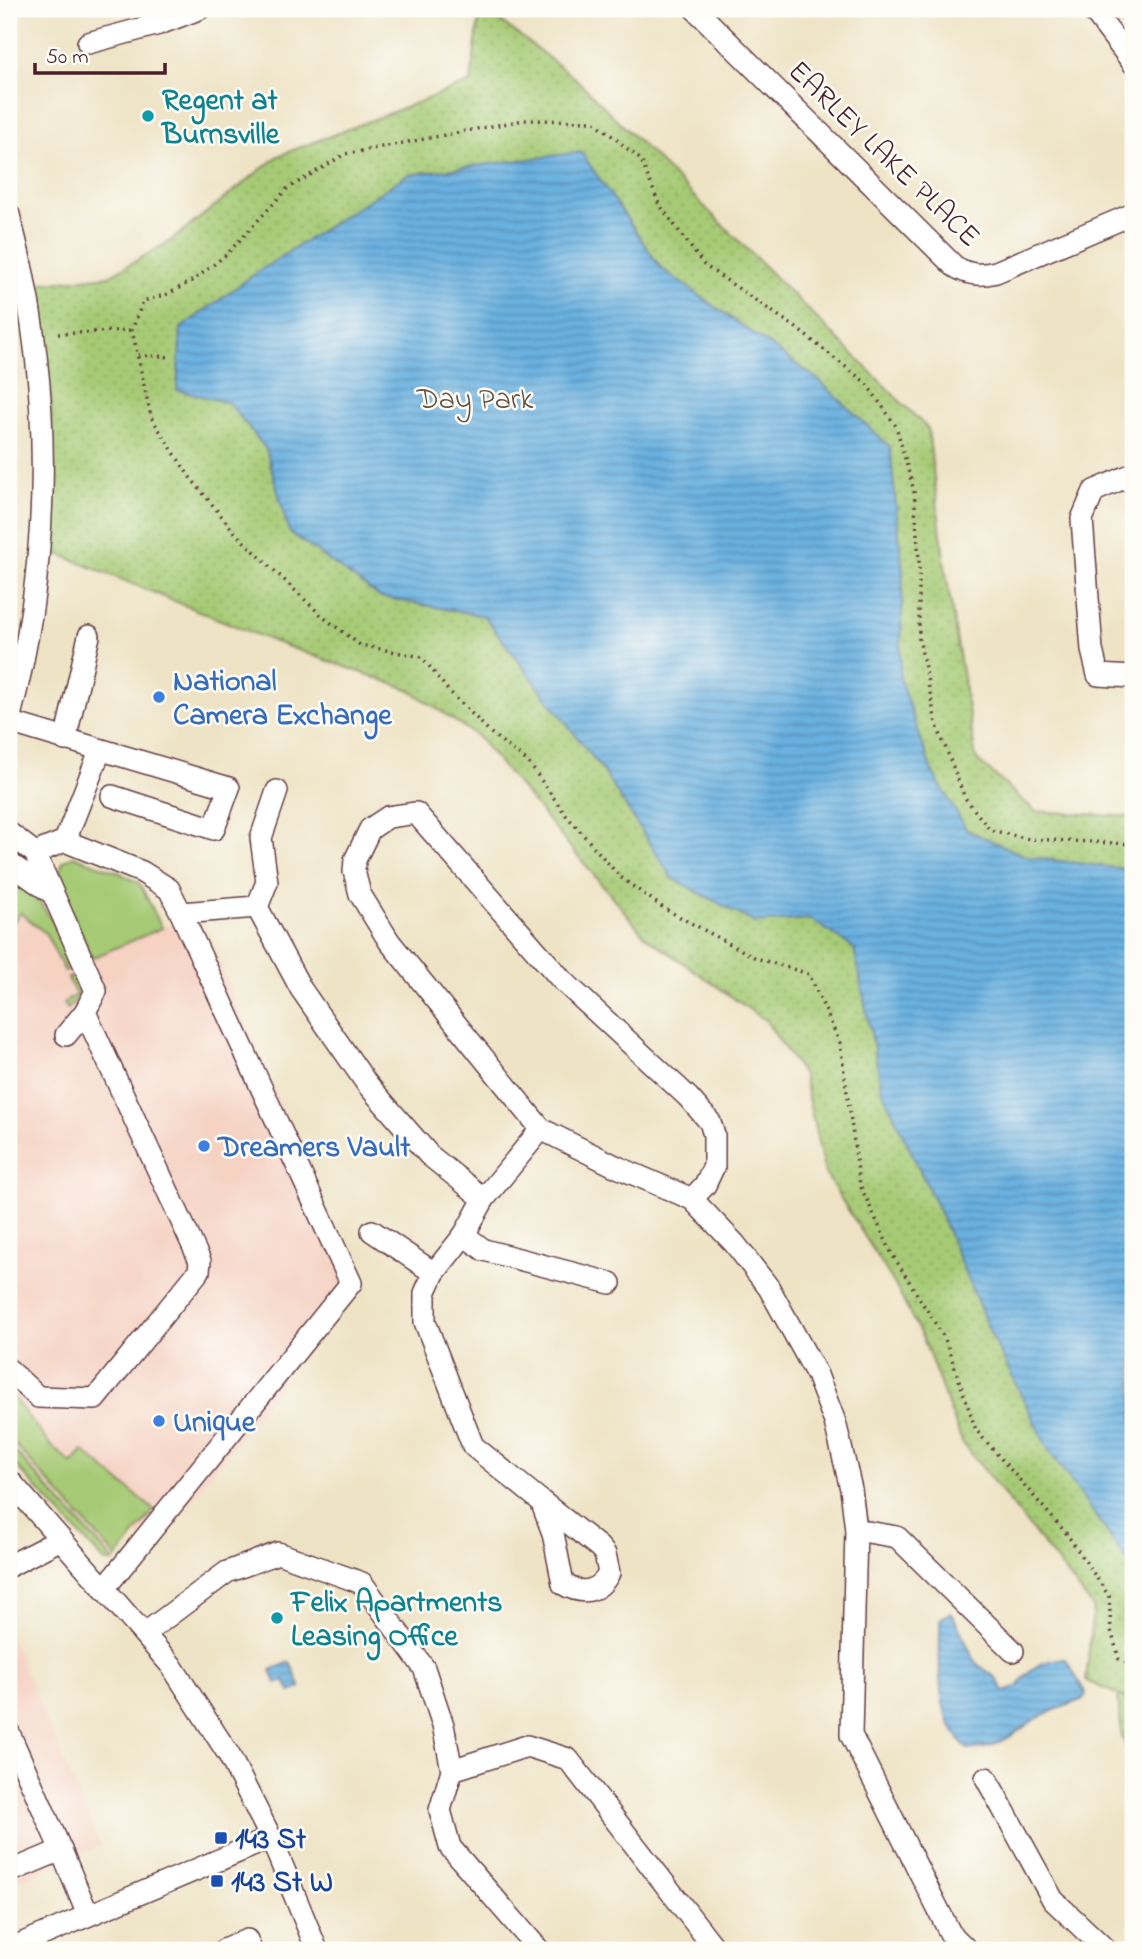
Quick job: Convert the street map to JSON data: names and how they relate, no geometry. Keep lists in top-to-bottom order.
{
  "streets": {
    "street": ["EARLEY LAKE PLACE"]
  },
  "parks": ["Day Park"],
  "places": {
    "other": [
      "Regent at Burnsville",
      "National Camera Exchange",
      "Dreamers Vault",
      "Unique",
      "Felix Apartments Leasing Office"
    ],
    "transit": ["143 St", "143 St W"]
  },
  "scale_bar": "50 m"
}
